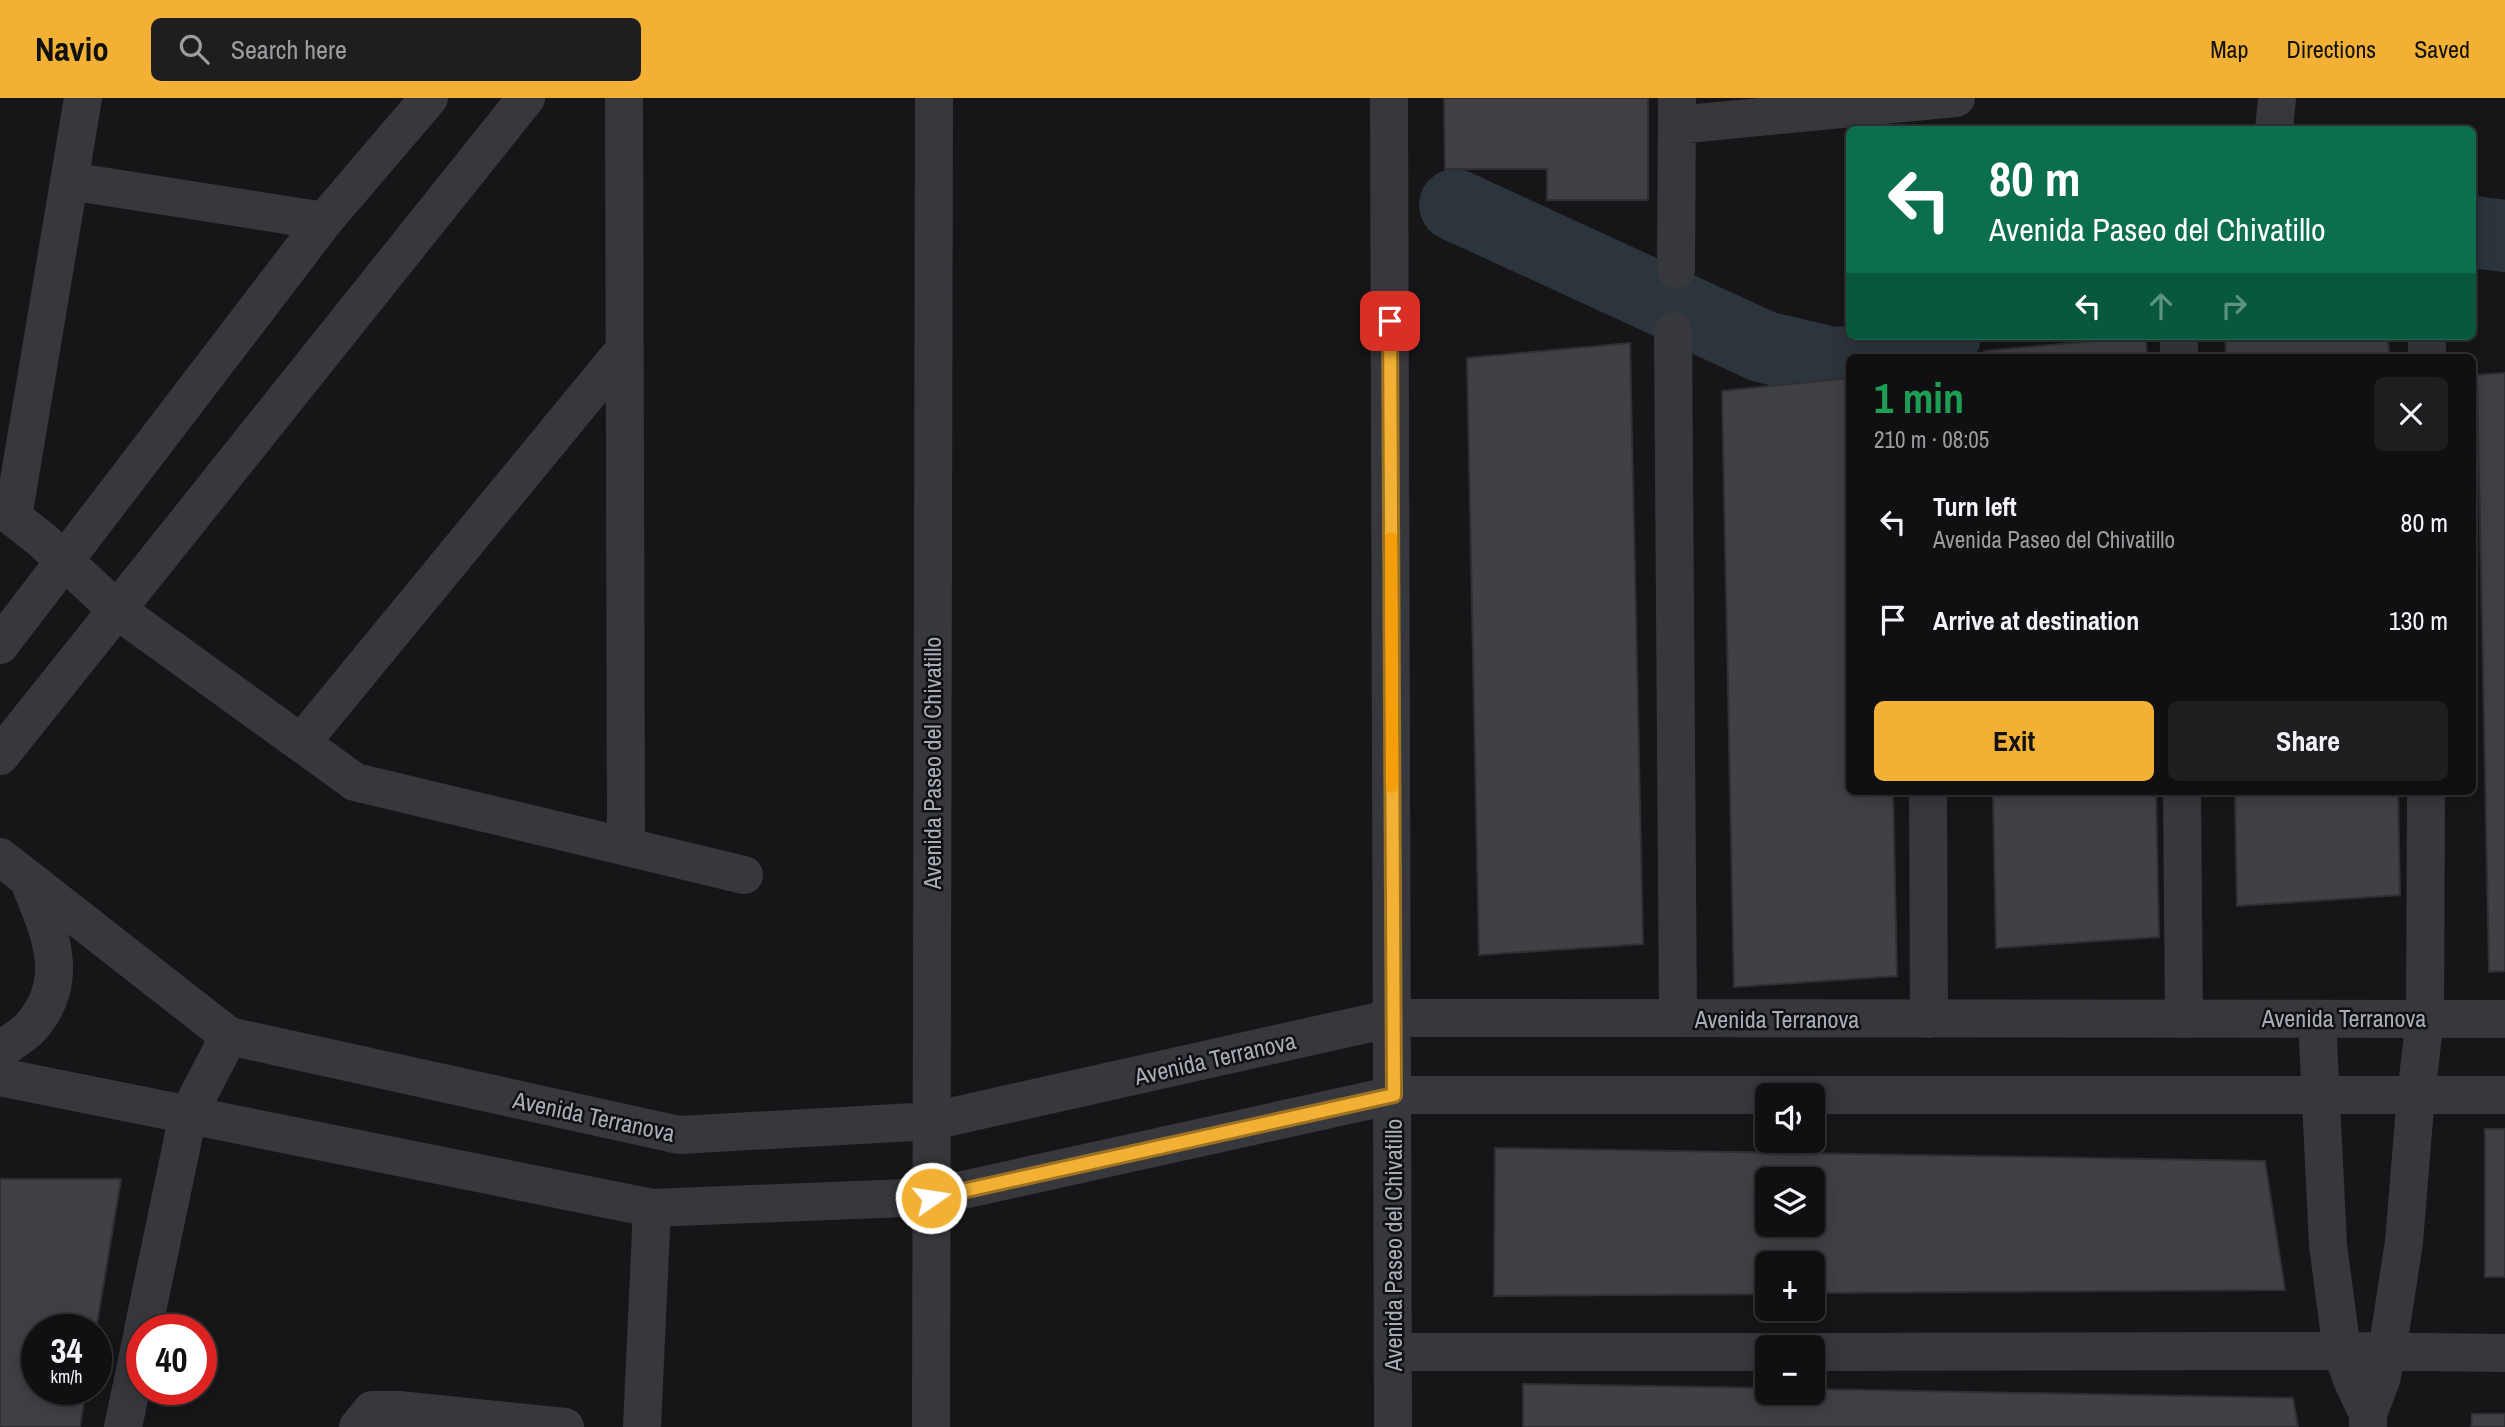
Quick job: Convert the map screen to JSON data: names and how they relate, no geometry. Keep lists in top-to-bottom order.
{
  "streets": {
    "street": ["Avenida Paseo del Chivatillo", "Avenida Terranova"]
  },
  "crossings": [
    ["Avenida Paseo del Chivatillo", "Avenida Terranova"]
  ],
  "page": {
    "header": "Navio",
    "search": "Search here",
    "nav": ["Map", "Directions", "Saved"],
    "turn": ["80 m", "Avenida Paseo del Chivatillo"],
    "heading": ["1 min", "210 m · 08:05"],
    "list": [
      {
        "name": "Turn left",
        "note": "Avenida Paseo del Chivatillo",
        "value": "80 m"
      },
      {
        "name": "Arrive at destination",
        "value": "130 m"
      }
    ],
    "buttons": ["Exit", "Share"],
    "map_buttons": ["+", "−"],
    "speed": "34 km/h",
    "limit": "40"
  }
}
